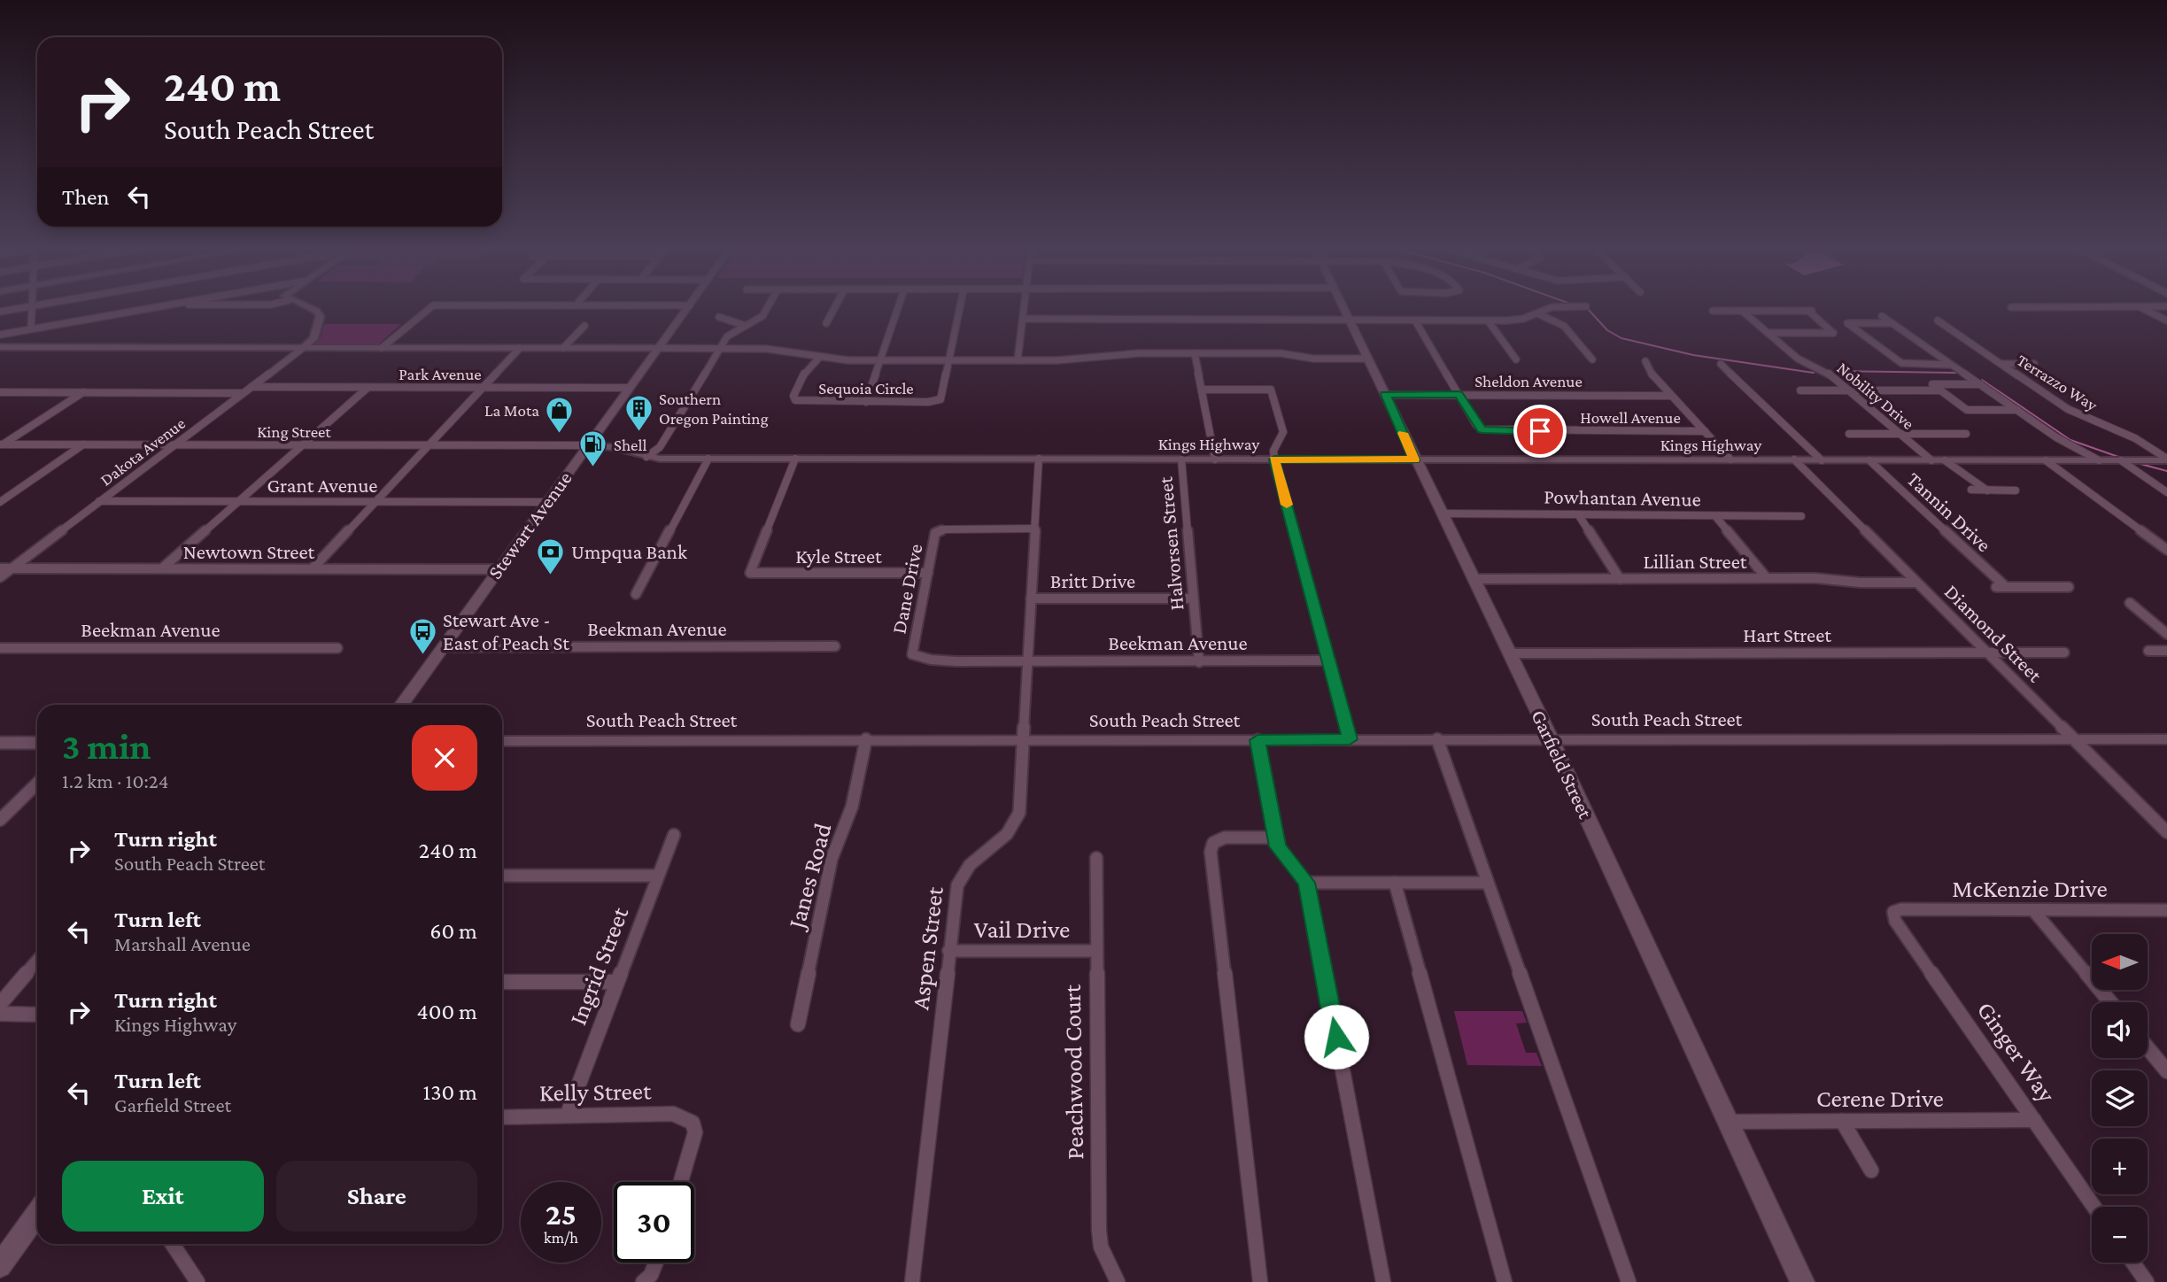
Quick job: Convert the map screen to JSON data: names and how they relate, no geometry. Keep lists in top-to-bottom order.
{
  "streets": {
    "main road": ["Stewart Avenue", "Garfield Street"],
    "street": [
      "Park Avenue",
      "Sheldon Avenue",
      "Terrazzo Way",
      "Sequoia Circle",
      "Nobility Drive",
      "Howell Avenue",
      "King Street",
      "Kings Highway",
      "Dakota Avenue",
      "Grant Avenue",
      "Powhantan Avenue",
      "Tannin Drive",
      "Halvorsen Street",
      "Newtown Street",
      "Kyle Street",
      "Lillian Street",
      "Britt Drive",
      "Dane Drive",
      "Beekman Avenue",
      "Diamond Street",
      "Hart Street",
      "South Peach Street",
      "Janes Road",
      "McKenzie Drive",
      "Vail Drive",
      "Aspen Street",
      "Ingrid Street",
      "Ginger Way",
      "Peachwood Court",
      "Kelly Street",
      "Cerene Drive"
    ]
  },
  "crossings": [
    ["Park Avenue", "Dakota Avenue"],
    ["Park Avenue", "Stewart Avenue"],
    ["Sheldon Avenue", "Howell Avenue"],
    ["Sheldon Avenue", "Garfield Street"],
    ["Terrazzo Way", "Kings Highway"],
    ["Nobility Drive", "Kings Highway"],
    ["King Street", "Kings Highway"],
    ["King Street", "Dakota Avenue"],
    ["King Street", "Stewart Avenue"],
    ["Kings Highway", "Tannin Drive"],
    ["Kings Highway", "Stewart Avenue"],
    ["Kings Highway", "Halvorsen Street"],
    ["Kings Highway", "Kyle Street"],
    ["Kings Highway", "Diamond Street"],
    ["Kings Highway", "Garfield Street"],
    ["Kings Highway", "Aspen Street"],
    ["Dakota Avenue", "Grant Avenue"],
    ["Dakota Avenue", "Newtown Street"],
    ["Grant Avenue", "Stewart Avenue"],
    ["Powhantan Avenue", "Garfield Street"],
    ["Stewart Avenue", "Newtown Street"],
    ["Stewart Avenue", "Beekman Avenue"],
    ["Halvorsen Street", "Britt Drive"],
    ["Halvorsen Street", "Beekman Avenue"],
    ["Kyle Street", "Dane Drive"],
    ["Lillian Street", "Diamond Street"],
    ["Lillian Street", "Garfield Street"],
    ["Britt Drive", "Aspen Street"],
    ["Dane Drive", "Beekman Avenue"],
    ["Dane Drive", "Aspen Street"],
    ["Beekman Avenue", "Aspen Street"],
    ["Diamond Street", "Hart Street"],
    ["Diamond Street", "South Peach Street"],
    ["Hart Street", "Garfield Street"],
    ["South Peach Street", "Garfield Street"],
    ["South Peach Street", "Janes Road"],
    ["South Peach Street", "Aspen Street"],
    ["Garfield Street", "Cerene Drive"],
    ["McKenzie Drive", "Ginger Way"],
    ["Vail Drive", "Aspen Street"],
    ["Vail Drive", "Peachwood Court"],
    ["Ingrid Street", "Kelly Street"],
    ["Ginger Way", "Cerene Drive"]
  ],
  "places": {
    "building": ["Southern Oregon Painting"],
    "shop": ["La Mota"],
    "fuel station": ["Shell"],
    "bank": ["Umpqua Bank"],
    "bus stop": ["Stewart Ave - East of Peach St"]
  },
  "north": "left",
  "page": {
    "turn": ["240 m", "South Peach Street"],
    "then": "Then",
    "heading": ["3 min", "1.2 km · 10:24"],
    "list": [
      {
        "name": "Turn right",
        "note": "South Peach Street",
        "value": "240 m"
      },
      {
        "name": "Turn left",
        "note": "Marshall Avenue",
        "value": "60 m"
      },
      {
        "name": "Turn right",
        "note": "Kings Highway",
        "value": "400 m"
      },
      {
        "name": "Turn left",
        "note": "Garfield Street",
        "value": "130 m"
      }
    ],
    "map_buttons": ["+", "−"],
    "buttons": ["Exit", "Share"],
    "speed": "25 km/h",
    "limit": "30"
  }
}
